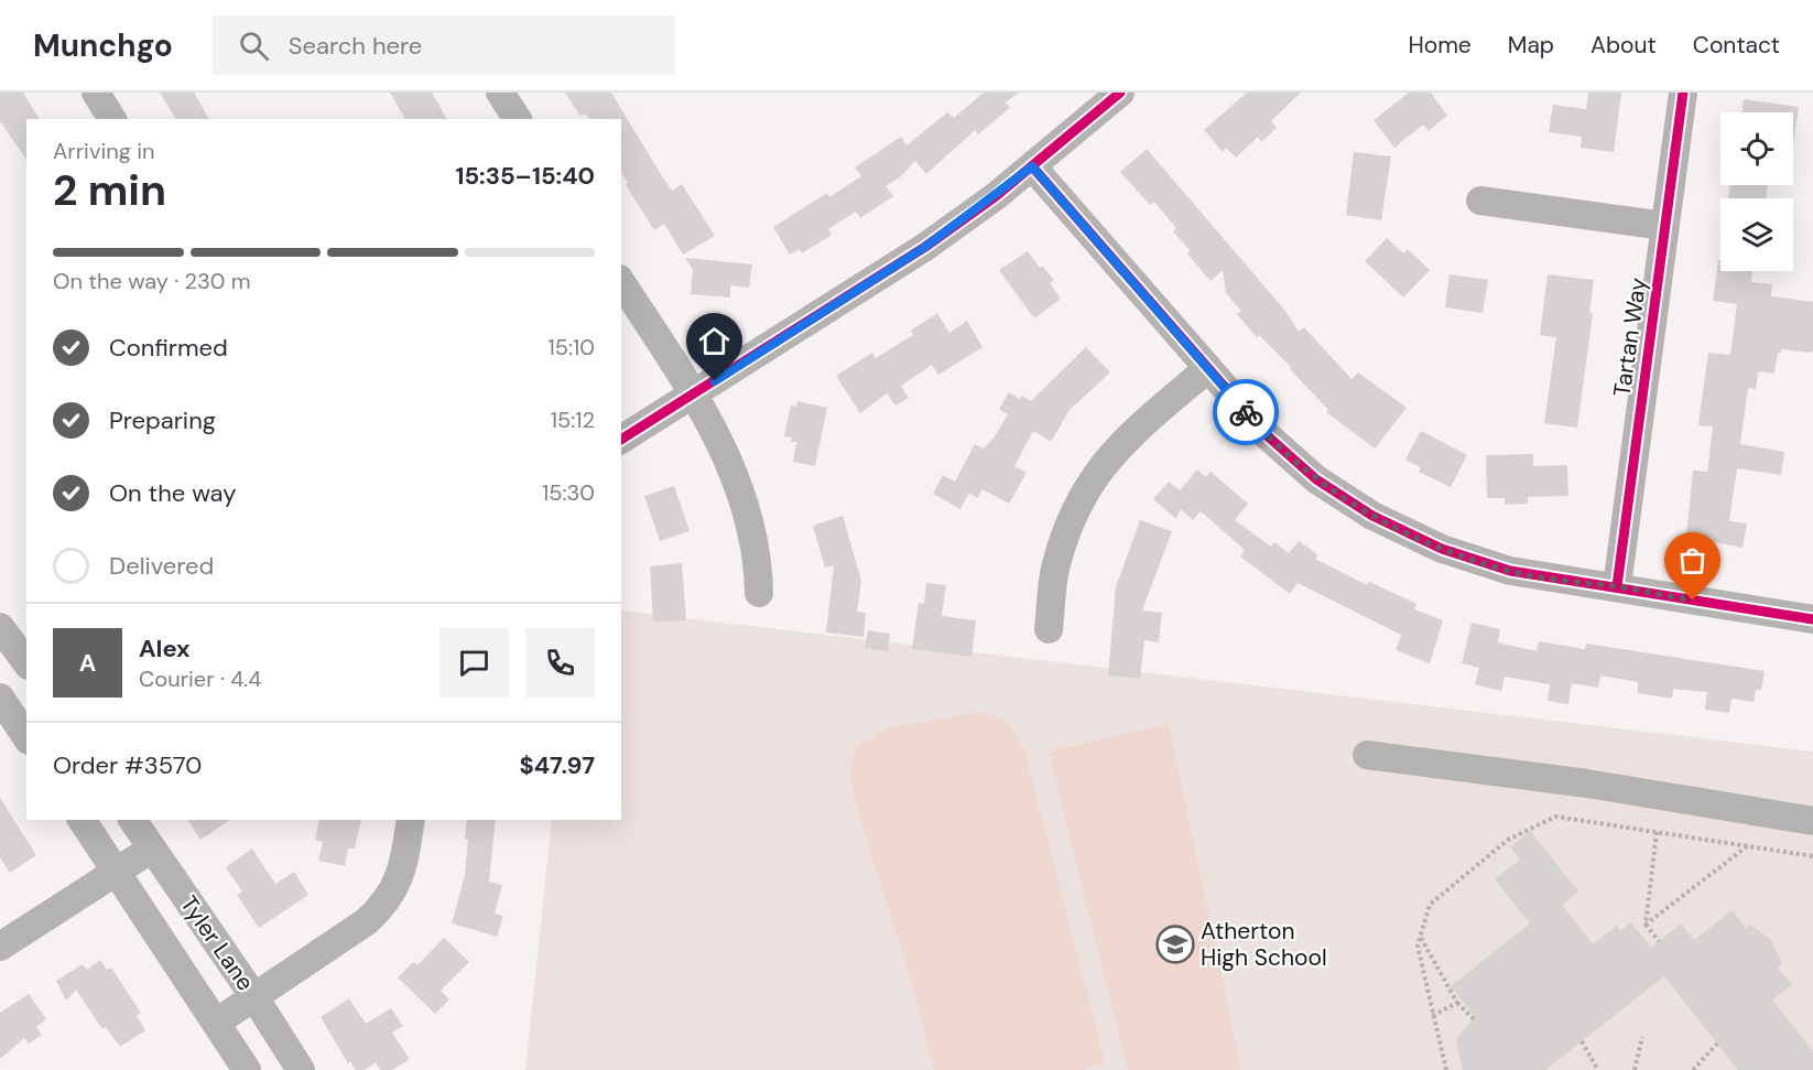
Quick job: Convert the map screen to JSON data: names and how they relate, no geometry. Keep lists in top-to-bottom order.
{
  "streets": {
    "street": ["Tartan Way", "Tyler Lane"]
  },
  "places": {
    "school or university": ["Atherton High School"]
  },
  "page": {
    "header": "Munchgo",
    "search": "Search here",
    "nav": [
      "Home",
      "Map",
      "About",
      "Contact"
    ],
    "heading": ["2 min", "Arriving in", "15:35–15:40"],
    "panel": [
      "Alex",
      "Courier · 4.4",
      "Order #3570",
      "$47.97"
    ],
    "bar": "On the way · 230 m",
    "list": [
      ["Confirmed", "15:10"],
      ["Preparing", "15:12"],
      ["On the way", "15:30"],
      "Delivered"
    ],
    "round": "A"
  }
}
